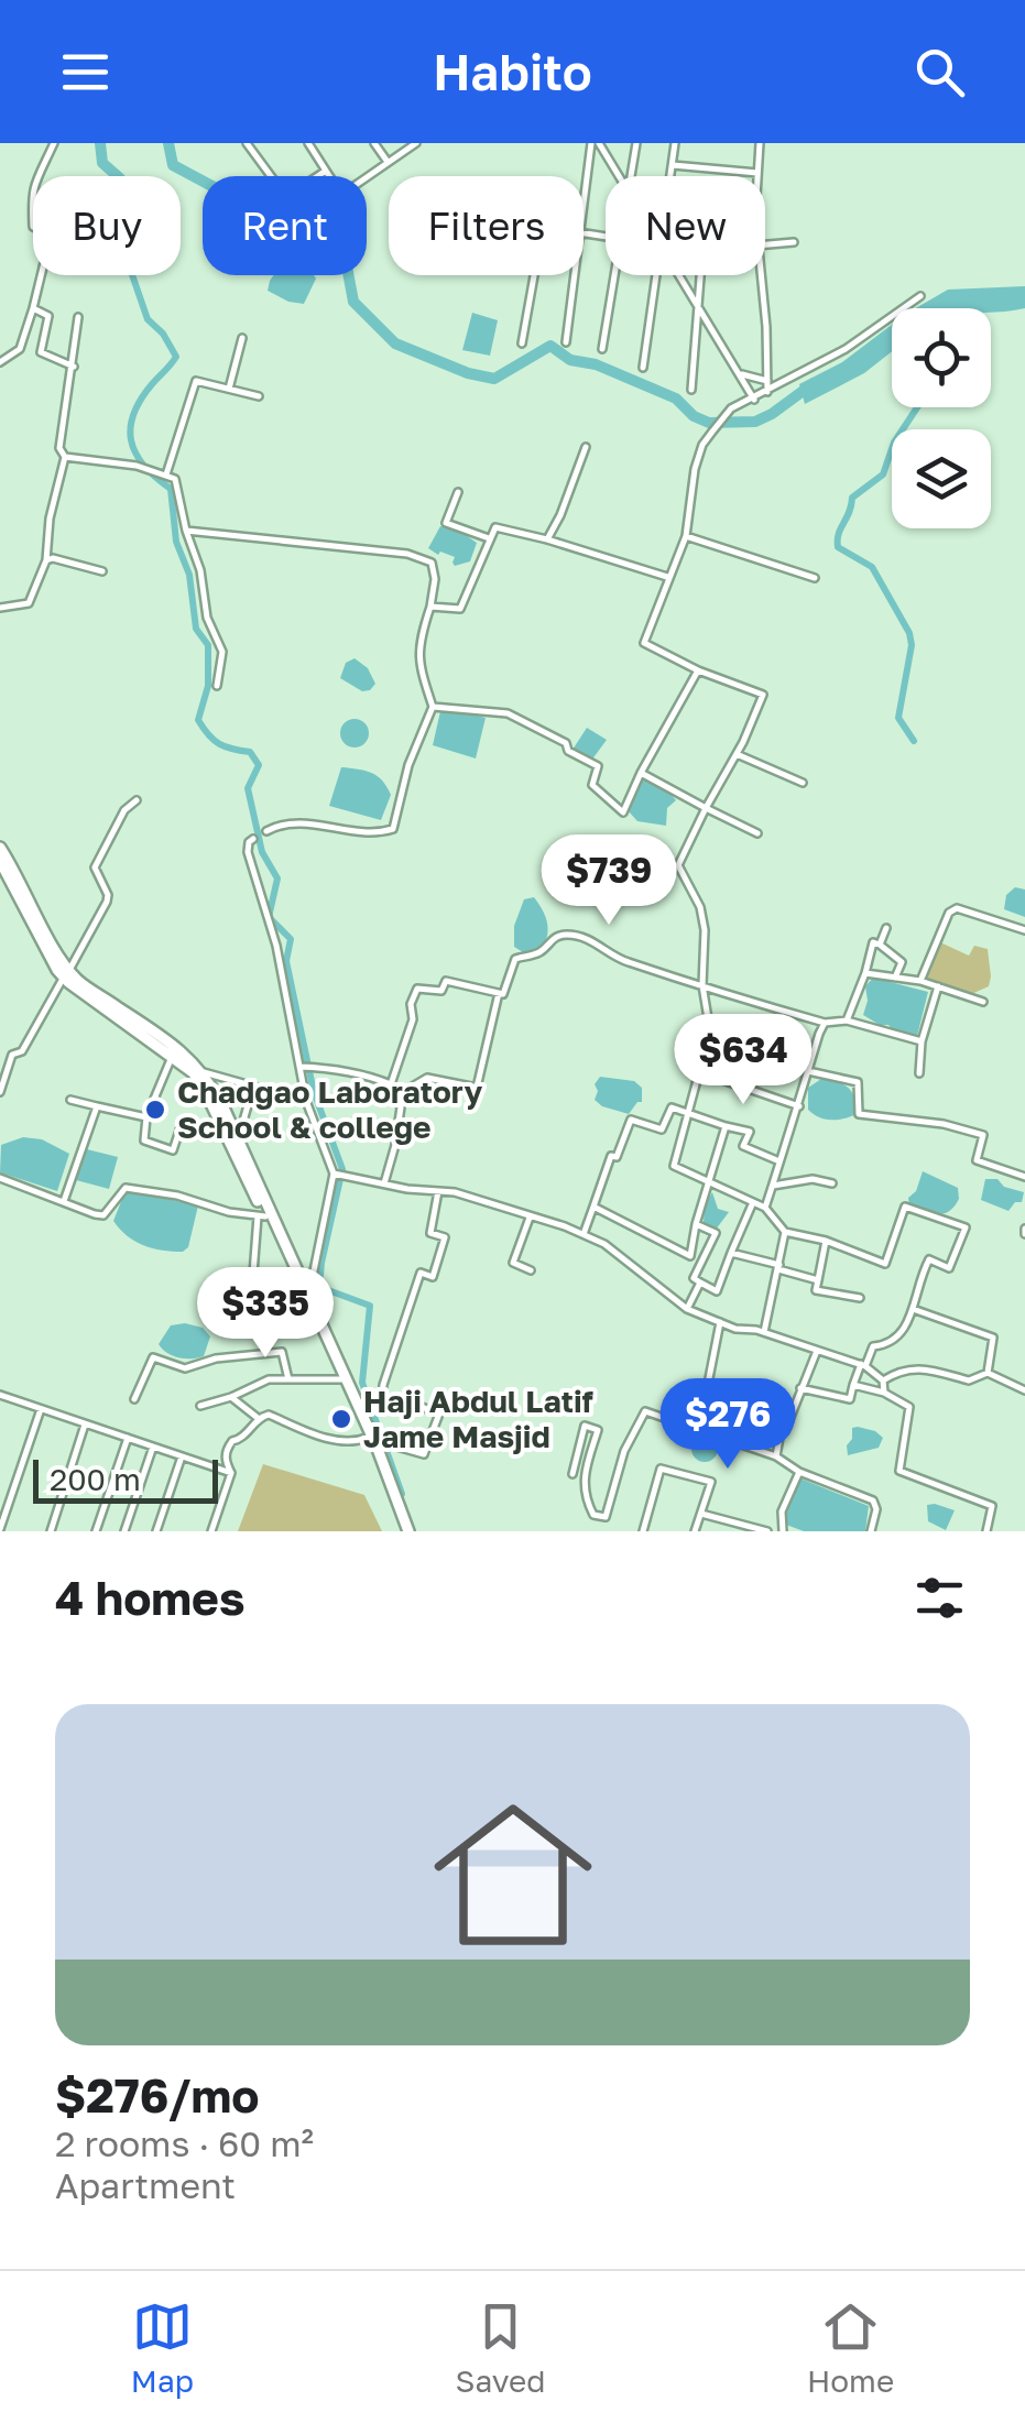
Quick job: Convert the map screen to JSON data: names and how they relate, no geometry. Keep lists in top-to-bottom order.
{
  "places": ["Chadgao Laboratory School & college", "Haji Abdul Latif Jame Masjid"],
  "scale_bar": "200 m",
  "page": {
    "header": "Habito",
    "chip": [
      "Buy",
      "Rent",
      "Filters",
      "New"
    ],
    "price": [
      "$739",
      "$634",
      "$335",
      "$276"
    ],
    "scale": "200 m",
    "heading": "4 homes",
    "list": [
      {
        "name": "$276/mo",
        "note": "2 rooms · 60 m² · Apartment"
      }
    ],
    "tabs": ["Map", "Saved", "Home"]
  }
}
